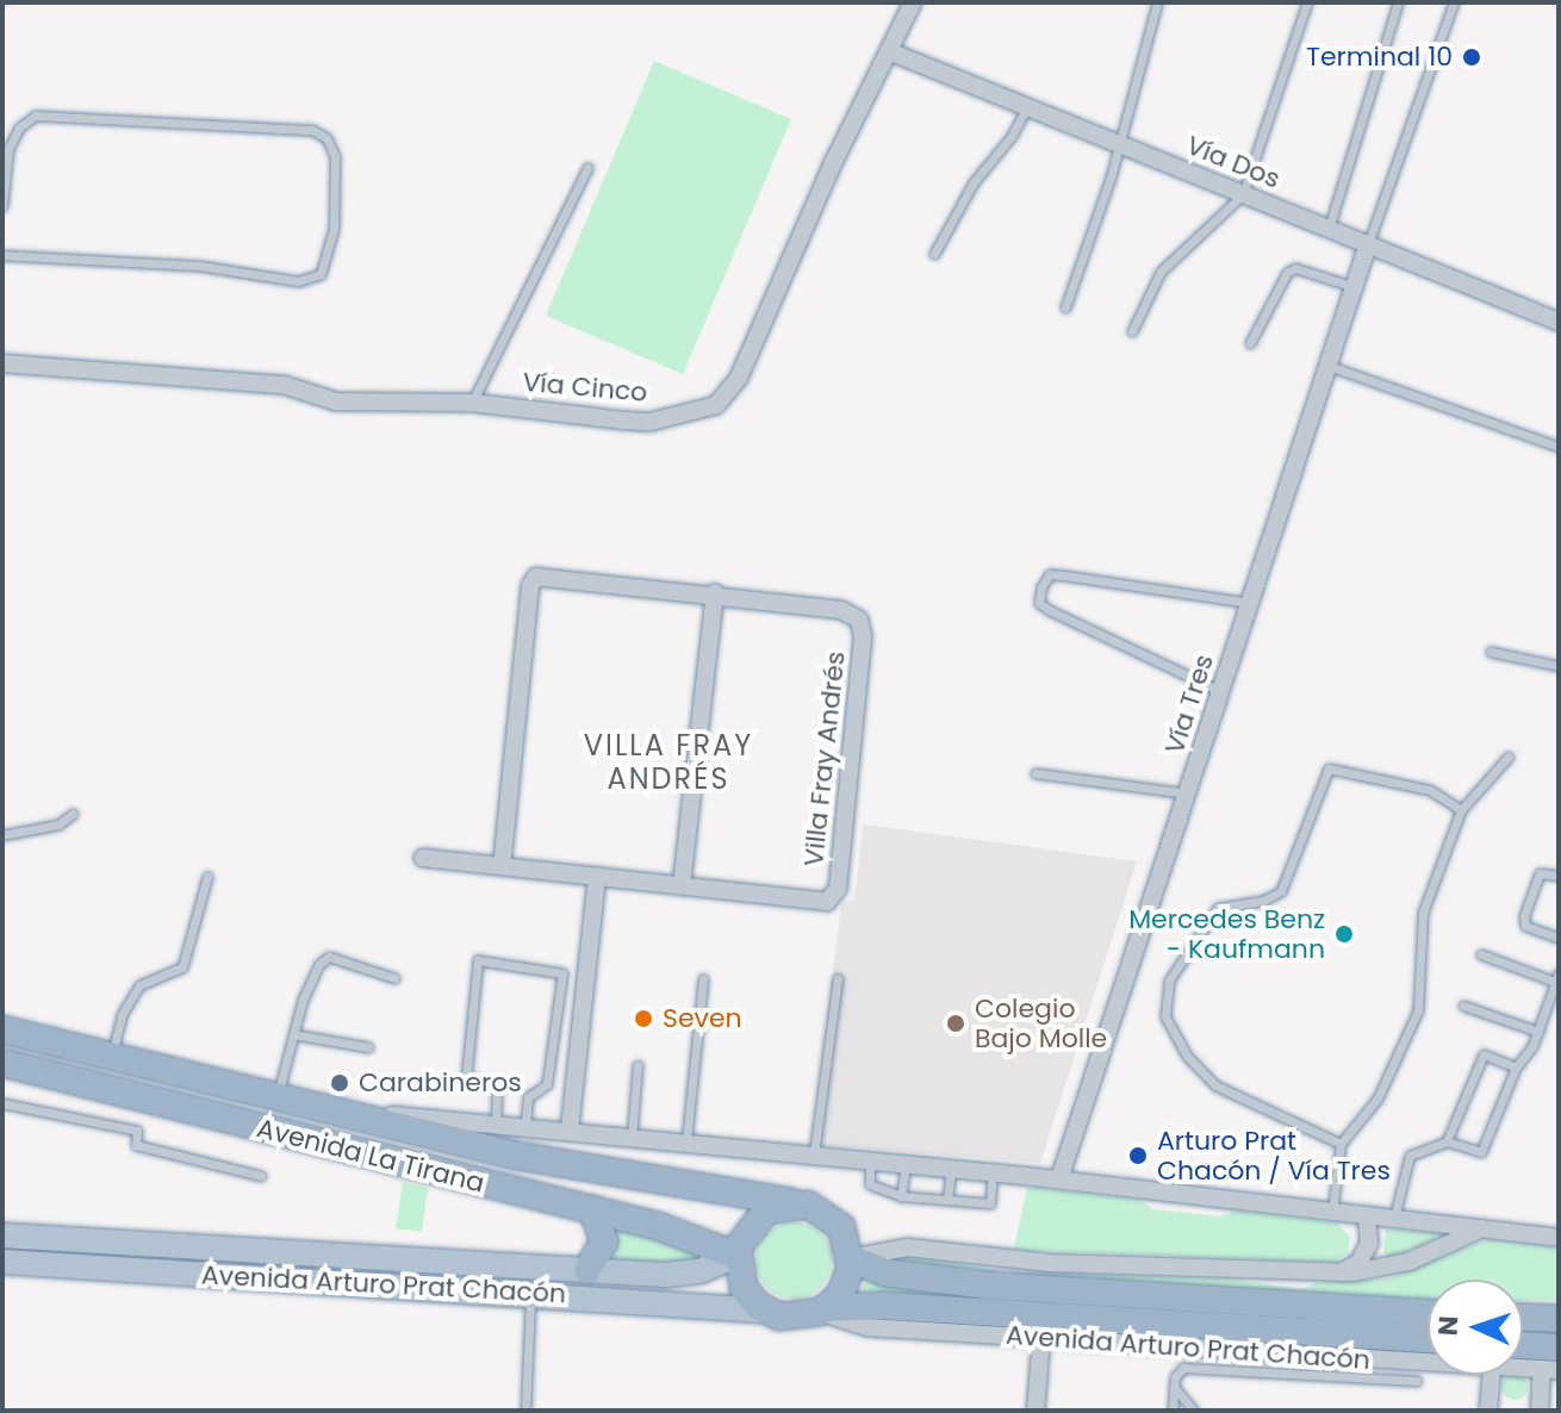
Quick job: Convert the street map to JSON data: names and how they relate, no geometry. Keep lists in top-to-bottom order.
{
  "streets": {
    "highway": ["Avenida La Tirana", "Avenida Arturo Prat Chacón"],
    "street": [
      "Vía Dos",
      "Vía Cinco",
      "Vía Tres",
      "Villa Fray Andrés"
    ]
  },
  "crossings": [
    ["Vía Dos", "Vía Cinco"],
    ["Vía Dos", "Vía Tres"],
    ["Vía Tres", "Avenida La Tirana"],
    ["Avenida La Tirana", "Avenida Arturo Prat Chacón"]
  ],
  "districts": ["VILLA FRAY ANDRÉS"],
  "places": [
    "Terminal 10",
    "Mercedes Benz - Kaufmann",
    "Seven",
    "Colegio Bajo Molle",
    "Carabineros",
    "Arturo Prat Chacón / Vía Tres"
  ],
  "north": "left"
}
